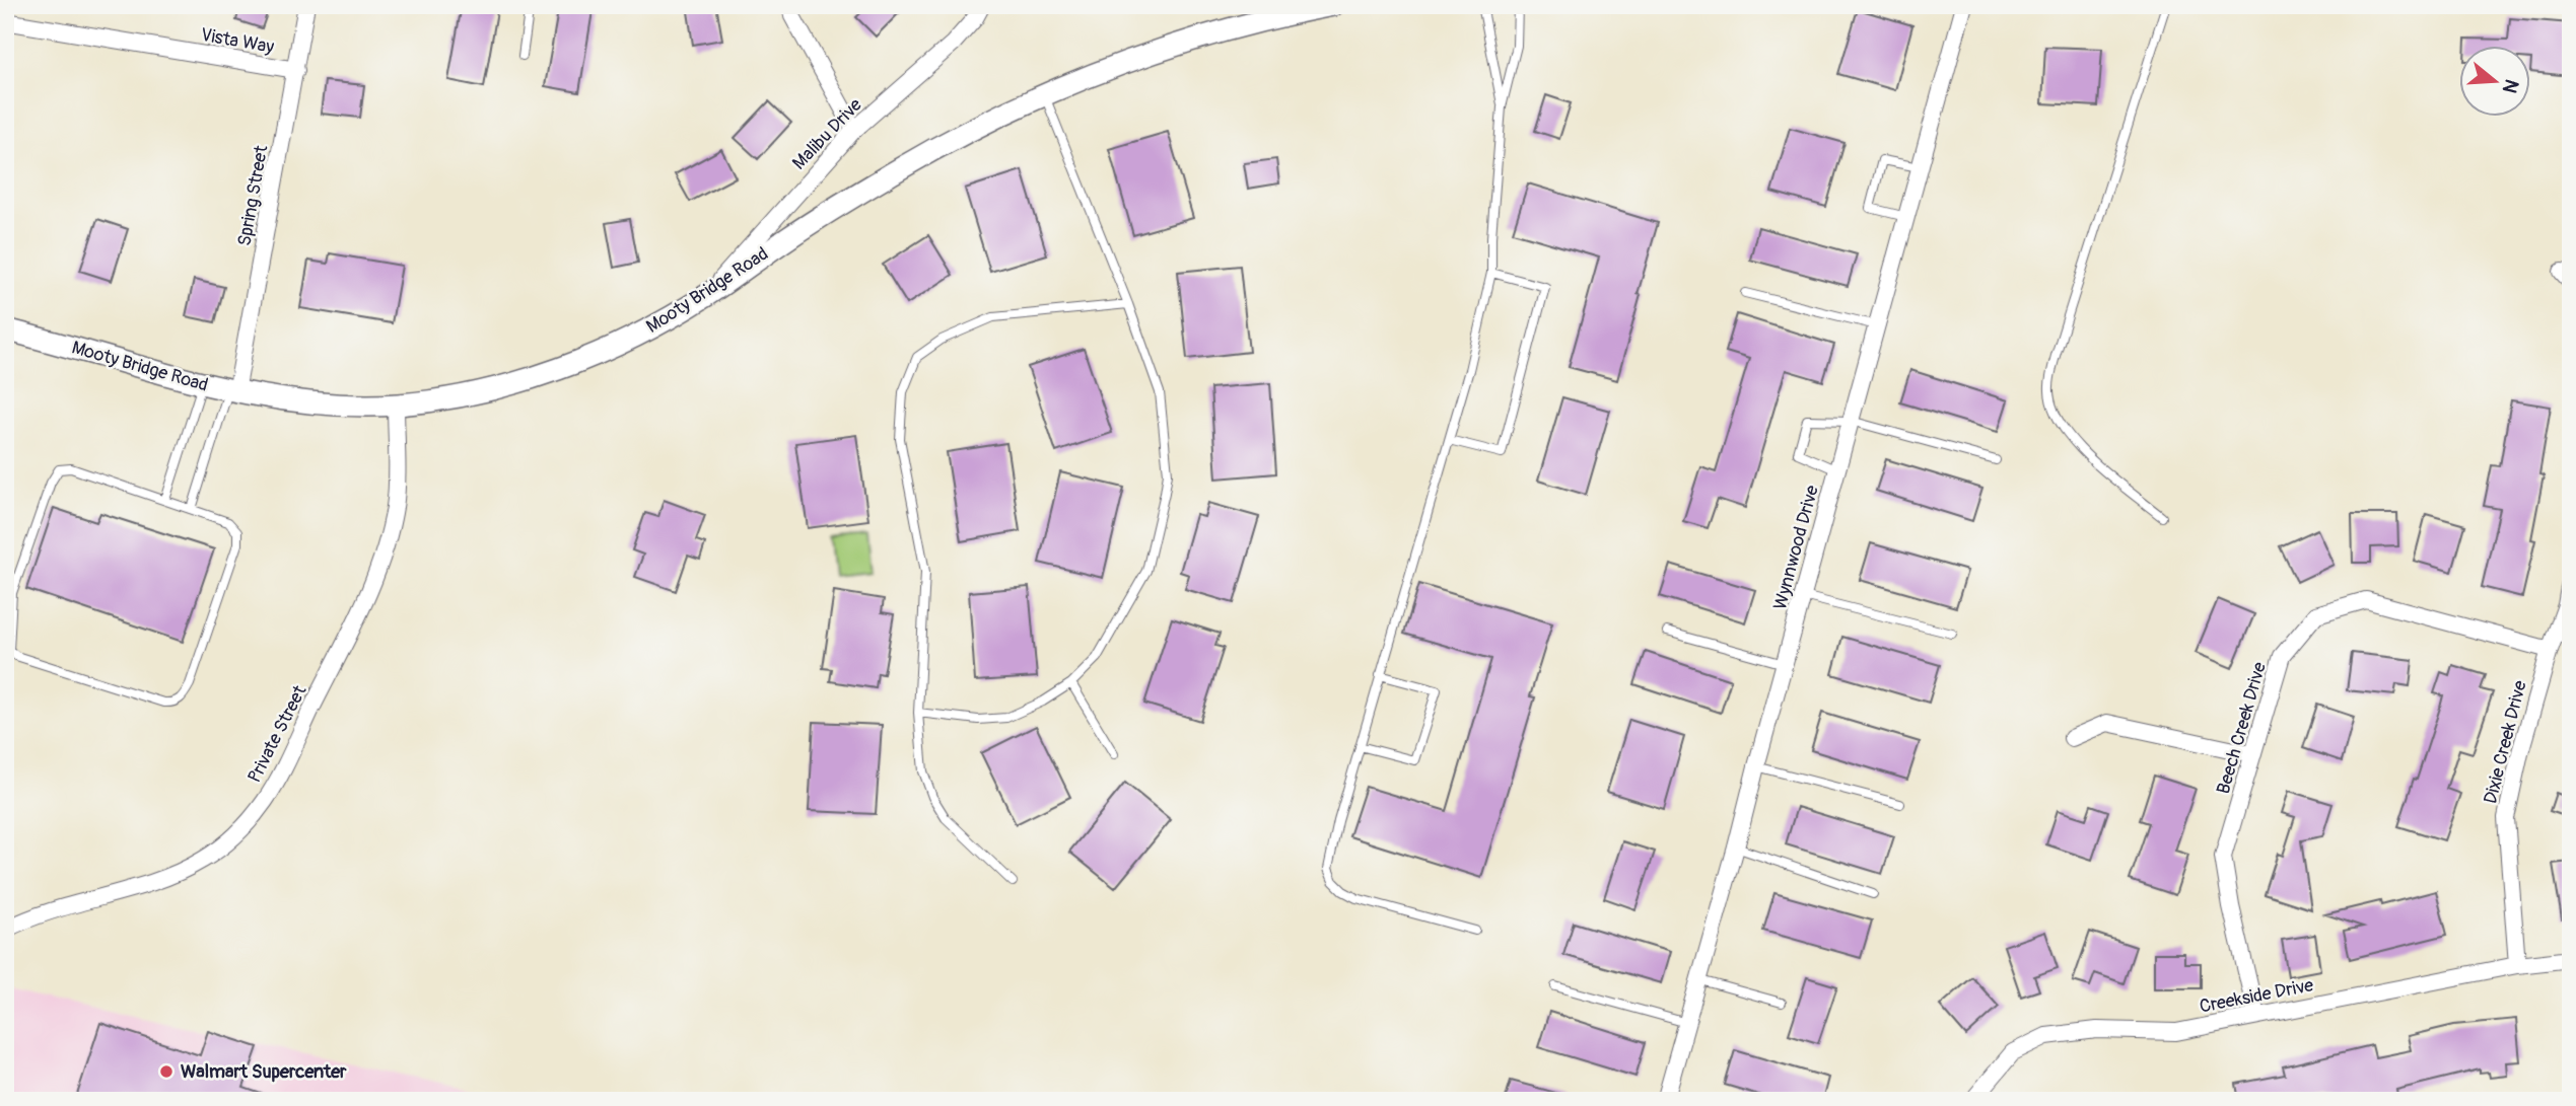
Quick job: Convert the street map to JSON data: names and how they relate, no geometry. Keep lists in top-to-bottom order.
{
  "streets": {
    "main road": ["Mooty Bridge Road"],
    "street": [
      "Vista Way",
      "Malibu Drive",
      "Spring Street",
      "Wynnwood Drive",
      "Beech Creek Drive",
      "Private Street",
      "Dixie Creek Drive",
      "Creekside Drive"
    ]
  },
  "crossings": [
    ["Vista Way", "Spring Street"],
    ["Malibu Drive", "Mooty Bridge Road"],
    ["Spring Street", "Mooty Bridge Road"],
    ["Mooty Bridge Road", "Private Street"],
    ["Beech Creek Drive", "Dixie Creek Drive"],
    ["Beech Creek Drive", "Creekside Drive"],
    ["Dixie Creek Drive", "Creekside Drive"]
  ],
  "places": ["Walmart Supercenter"],
  "north": "right"
}
